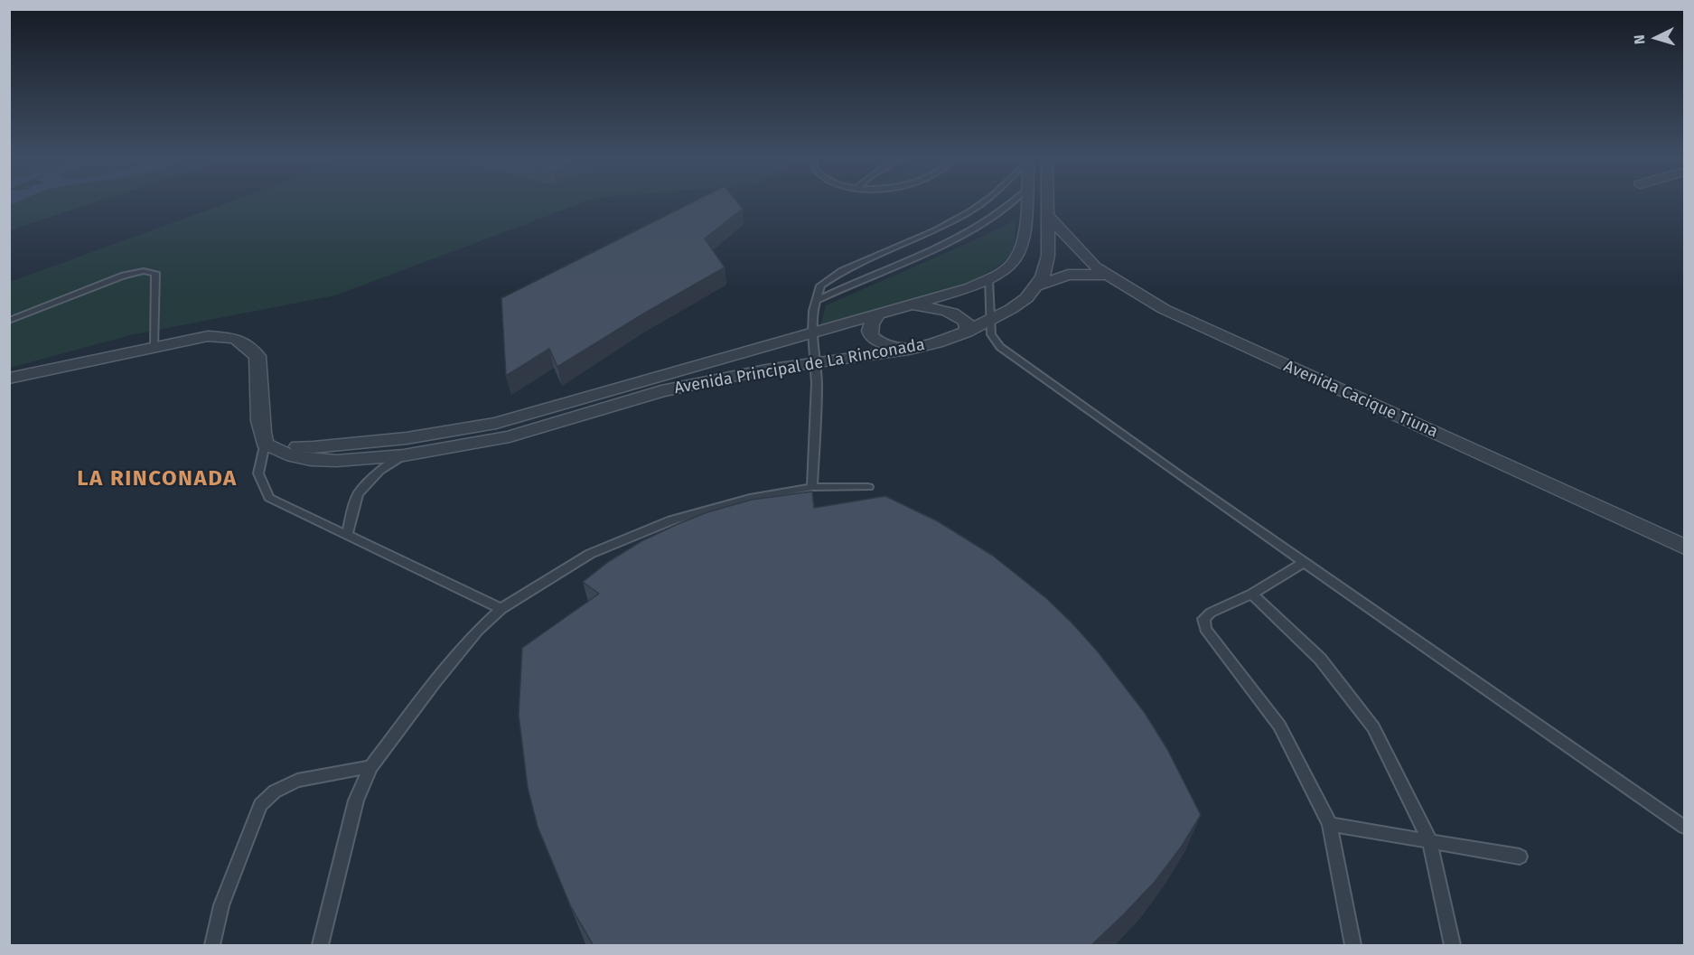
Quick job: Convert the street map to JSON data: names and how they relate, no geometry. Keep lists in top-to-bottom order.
{
  "streets": {
    "street": ["Avenida Principal de La Rinconada", "Avenida Cacique Tiuna"]
  },
  "crossings": [
    ["Avenida Principal de La Rinconada", "Avenida Cacique Tiuna"]
  ],
  "districts": ["LA RINCONADA"],
  "north": "left"
}
